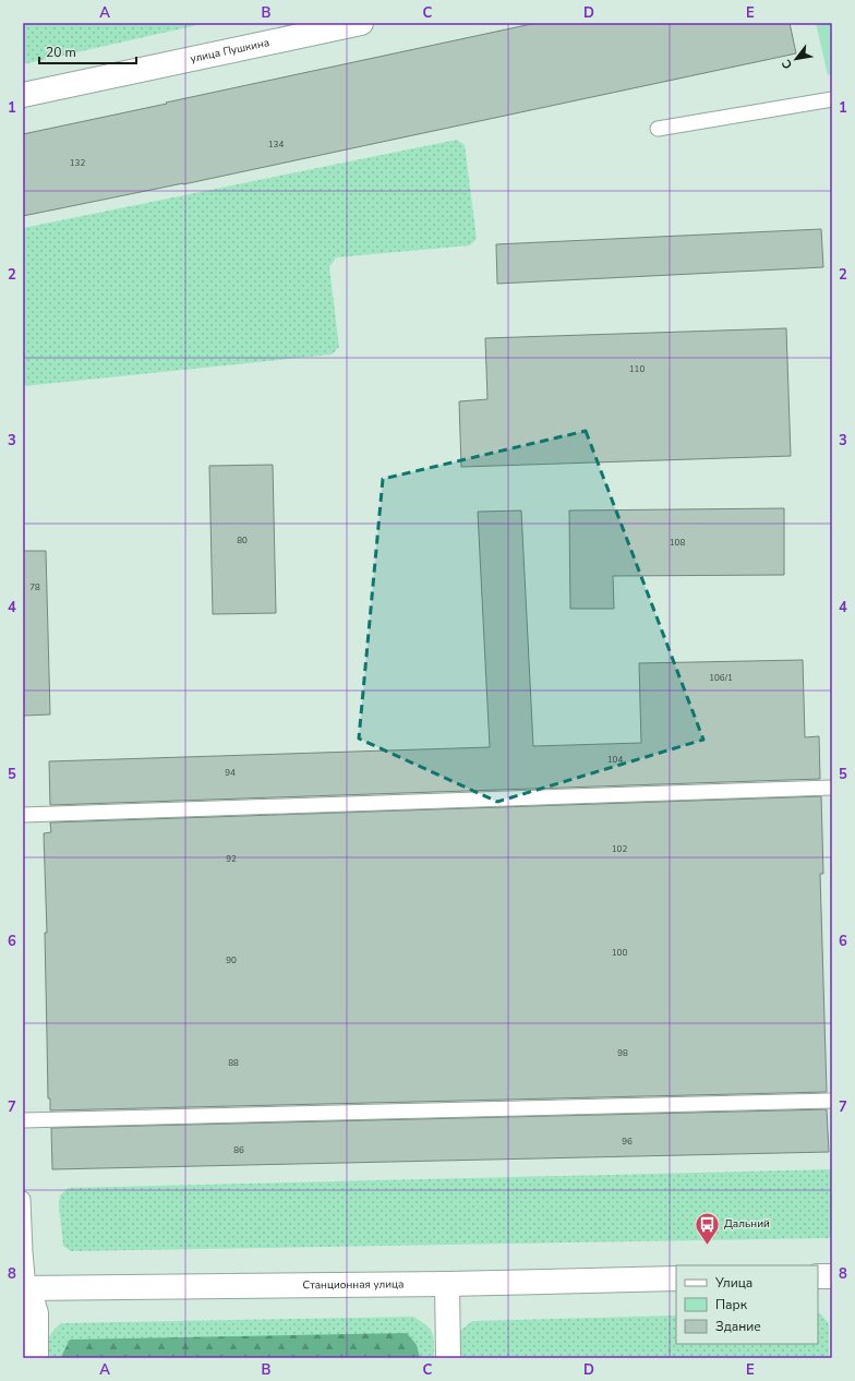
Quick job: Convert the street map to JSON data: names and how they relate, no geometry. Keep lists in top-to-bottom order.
{
  "streets": {
    "street": ["улица Пушкина", "Станционная улица"]
  },
  "places": {
    "bus stop": ["Дальний"]
  },
  "house_numbers": [
    "134",
    "132",
    "110",
    "80",
    "108",
    "78",
    "106/1",
    "104",
    "94",
    "102",
    "92",
    "100",
    "90",
    "98",
    "88",
    "96",
    "86"
  ],
  "legend": ["Улица", "Парк", "Здание"],
  "scale_bar": "20 m",
  "north": "bottom left",
  "grid": {
    "columns": [
      "A",
      "B",
      "C",
      "D",
      "E"
    ],
    "rows": [
      "1",
      "2",
      "3",
      "4",
      "5",
      "6",
      "7",
      "8"
    ]
  }
}
